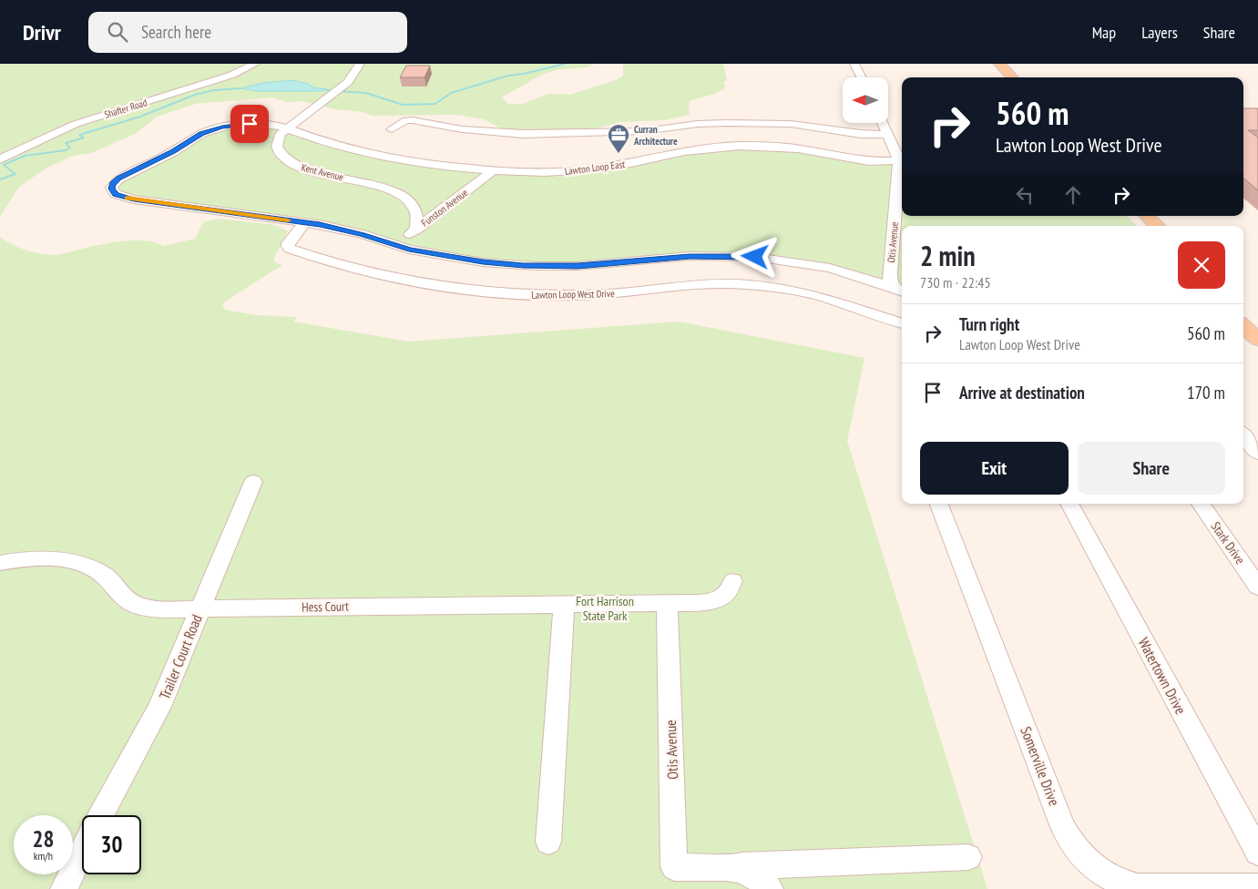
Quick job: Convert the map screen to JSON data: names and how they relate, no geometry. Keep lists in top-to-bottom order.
{
  "streets": {
    "street": [
      "Shafter Road",
      "Lawton Loop East",
      "Kent Avenue",
      "Funston Avenue",
      "Otis Avenue",
      "Lawton Loop West Drive",
      "Stark Drive",
      "Hess Court",
      "Trailer Court Road",
      "Watertown Drive",
      "Somerville Drive"
    ]
  },
  "crossings": [
    ["Lawton Loop East", "Kent Avenue"],
    ["Lawton Loop East", "Funston Avenue"],
    ["Kent Avenue", "Funston Avenue"],
    ["Otis Avenue", "Hess Court"],
    ["Hess Court", "Trailer Court Road"]
  ],
  "parks": ["Fort Harrison State Park"],
  "places": {
    "office": ["Curran Architecture"]
  },
  "north": "left",
  "page": {
    "header": "Drivr",
    "search": "Search here",
    "nav": ["Map", "Layers", "Share"],
    "turn": ["560 m", "Lawton Loop West Drive"],
    "heading": ["2 min", "730 m · 22:45"],
    "list": [
      {
        "name": "Turn right",
        "note": "Lawton Loop West Drive",
        "value": "560 m"
      },
      {
        "name": "Arrive at destination",
        "value": "170 m"
      }
    ],
    "buttons": ["Exit", "Share"],
    "speed": "28 km/h",
    "limit": "30"
  }
}
